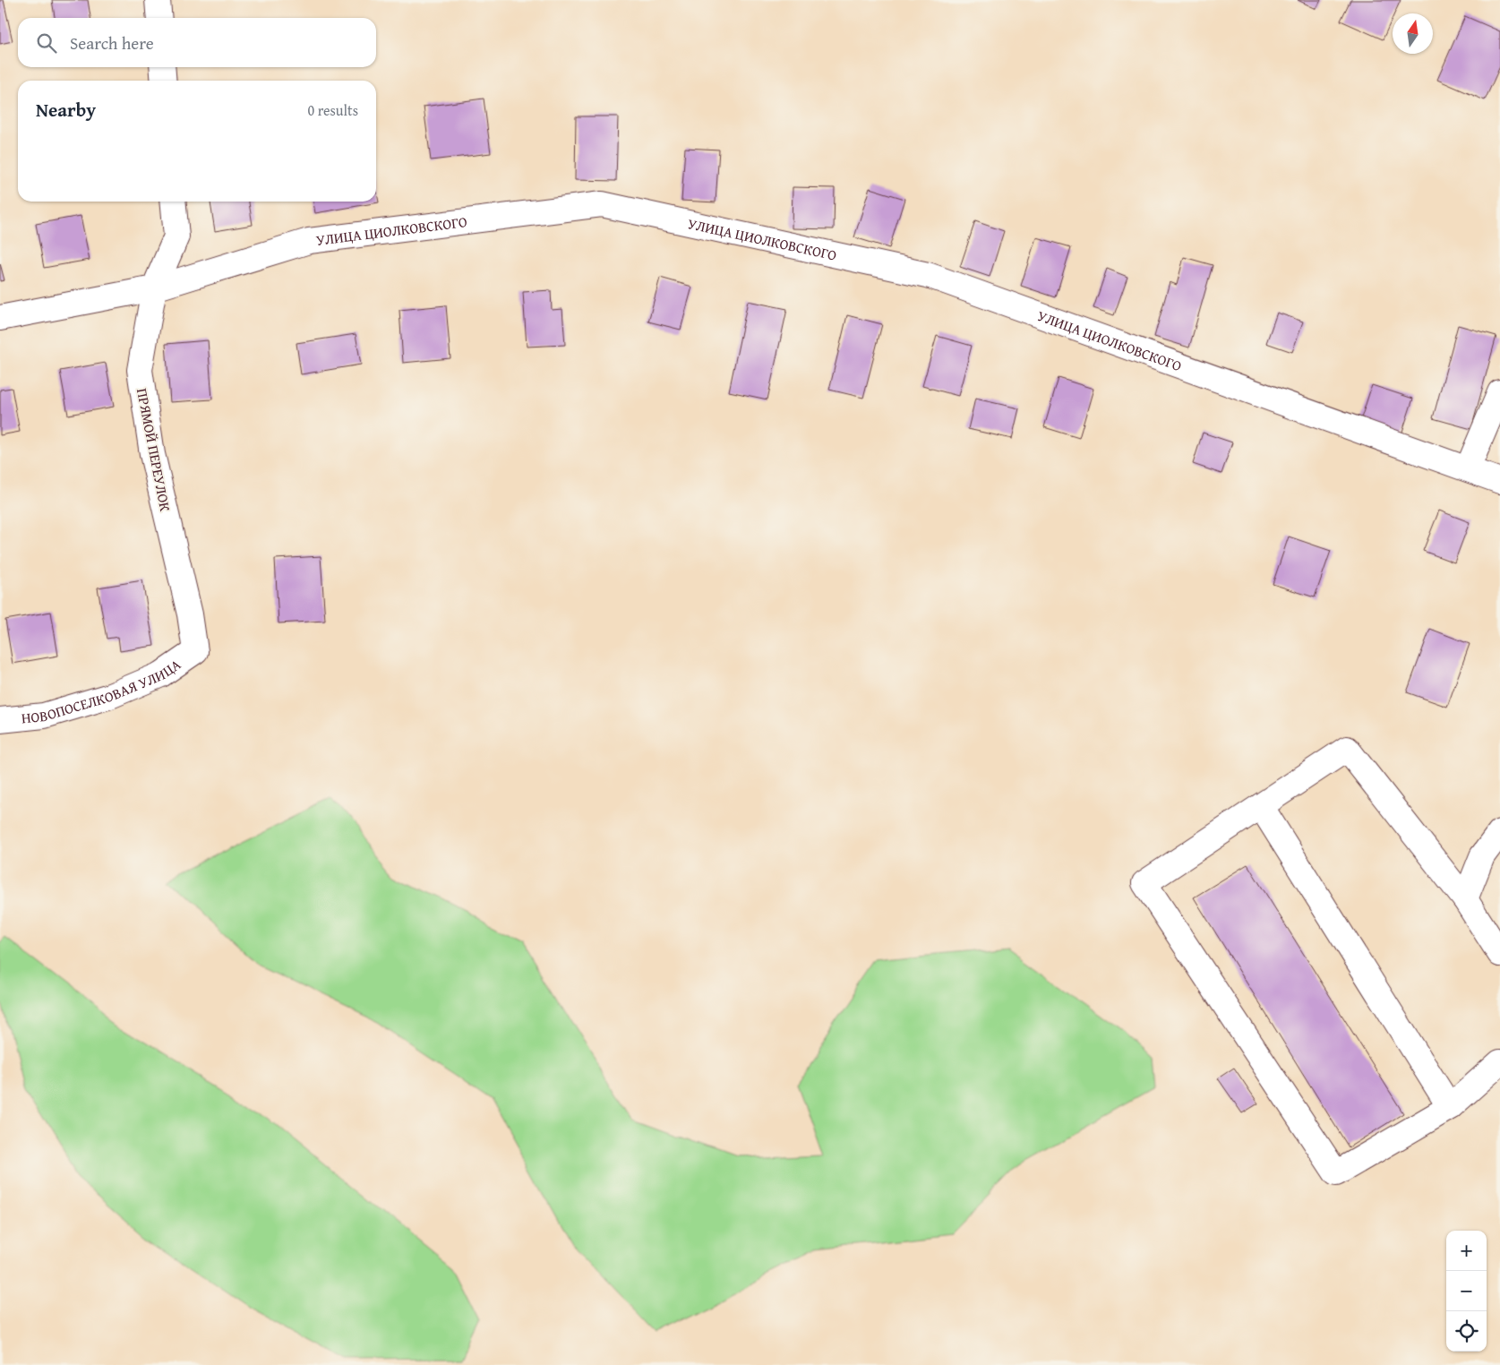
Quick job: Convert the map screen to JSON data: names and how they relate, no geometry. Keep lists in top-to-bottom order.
{
  "streets": {
    "street": ["УЛИЦА ЦИОЛКОВСКОГО", "ПРЯМОЙ ПЕРЕУЛОК", "НОВОПОСЕЛКОВАЯ УЛИЦА"]
  },
  "crossings": [
    ["УЛИЦА ЦИОЛКОВСКОГО", "ПРЯМОЙ ПЕРЕУЛОК"],
    ["ПРЯМОЙ ПЕРЕУЛОК", "НОВОПОСЕЛКОВАЯ УЛИЦА"]
  ],
  "north": "top",
  "page": {
    "search": "Search here",
    "heading": ["Nearby", "0 results"],
    "map_buttons": ["+", "−"]
  }
}
